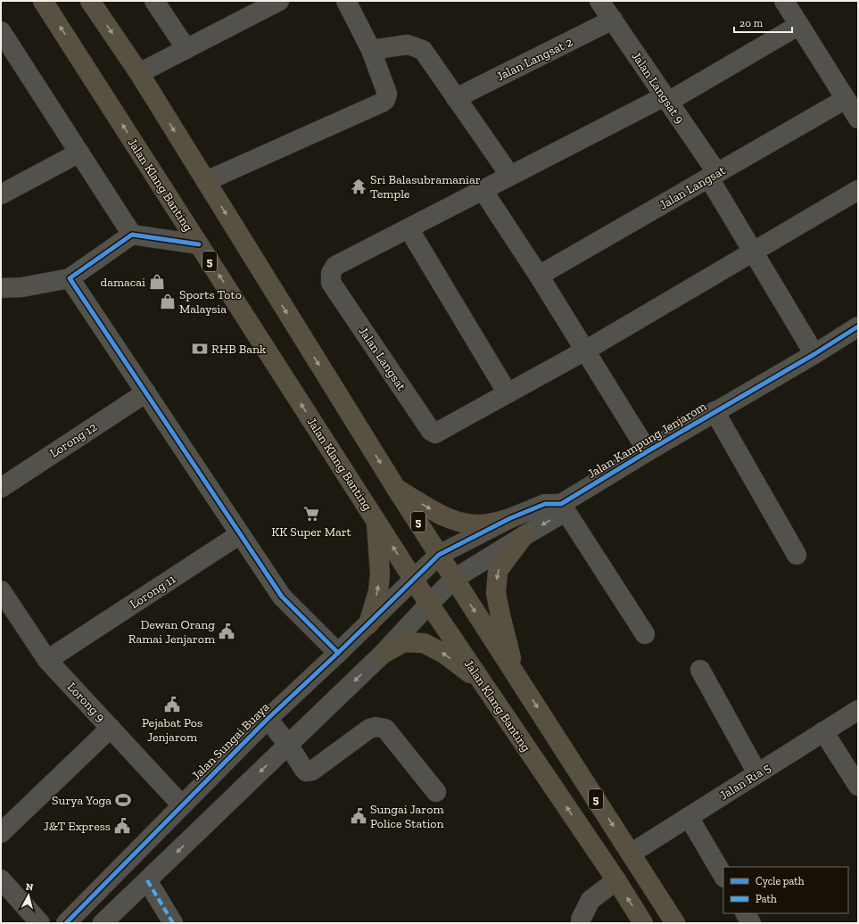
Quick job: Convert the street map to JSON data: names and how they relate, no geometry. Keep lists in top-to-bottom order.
{
  "streets": {
    "highway": ["Jalan Klang Banting", "5"],
    "street": [
      "Jalan Langsat 2",
      "Jalan Langsat 9",
      "Jalan Langsat",
      "Lorong 12",
      "Jalan Kampung Jenjarom",
      "Lorong 11",
      "Lorong 9",
      "Jalan Sungai Buaya",
      "Jalan Ria 5"
    ]
  },
  "crossings": [
    ["Jalan Langsat 2", "Jalan Langsat 9"],
    ["Jalan Langsat 9", "Jalan Langsat"],
    ["Jalan Langsat 9", "Jalan Kampung Jenjarom"],
    ["Jalan Klang Banting", "Jalan Kampung Jenjarom"],
    ["Jalan Klang Banting", "Jalan Sungai Buaya"],
    ["5", "Jalan Kampung Jenjarom"],
    ["5", "Jalan Ria 5"],
    ["Jalan Kampung Jenjarom", "Jalan Sungai Buaya"],
    ["Lorong 11", "Lorong 9"],
    ["Lorong 9", "Jalan Sungai Buaya"]
  ],
  "places": {
    "temple": ["Sri Balasubramaniar Temple"],
    "shop": ["damacai", "Sports Toto Malaysia"],
    "bank": ["RHB Bank"],
    "supermarket": ["KK Super Mart"],
    "public building": [
      "Dewan Orang Ramai Jenjarom",
      "Pejabat Pos Jenjarom",
      "Sungai Jarom Police Station",
      "J&T Express"
    ],
    "sports": ["Surya Yoga"]
  },
  "legend": ["Cycle path", "Path"],
  "scale_bar": "20 m",
  "north": "top"
}
